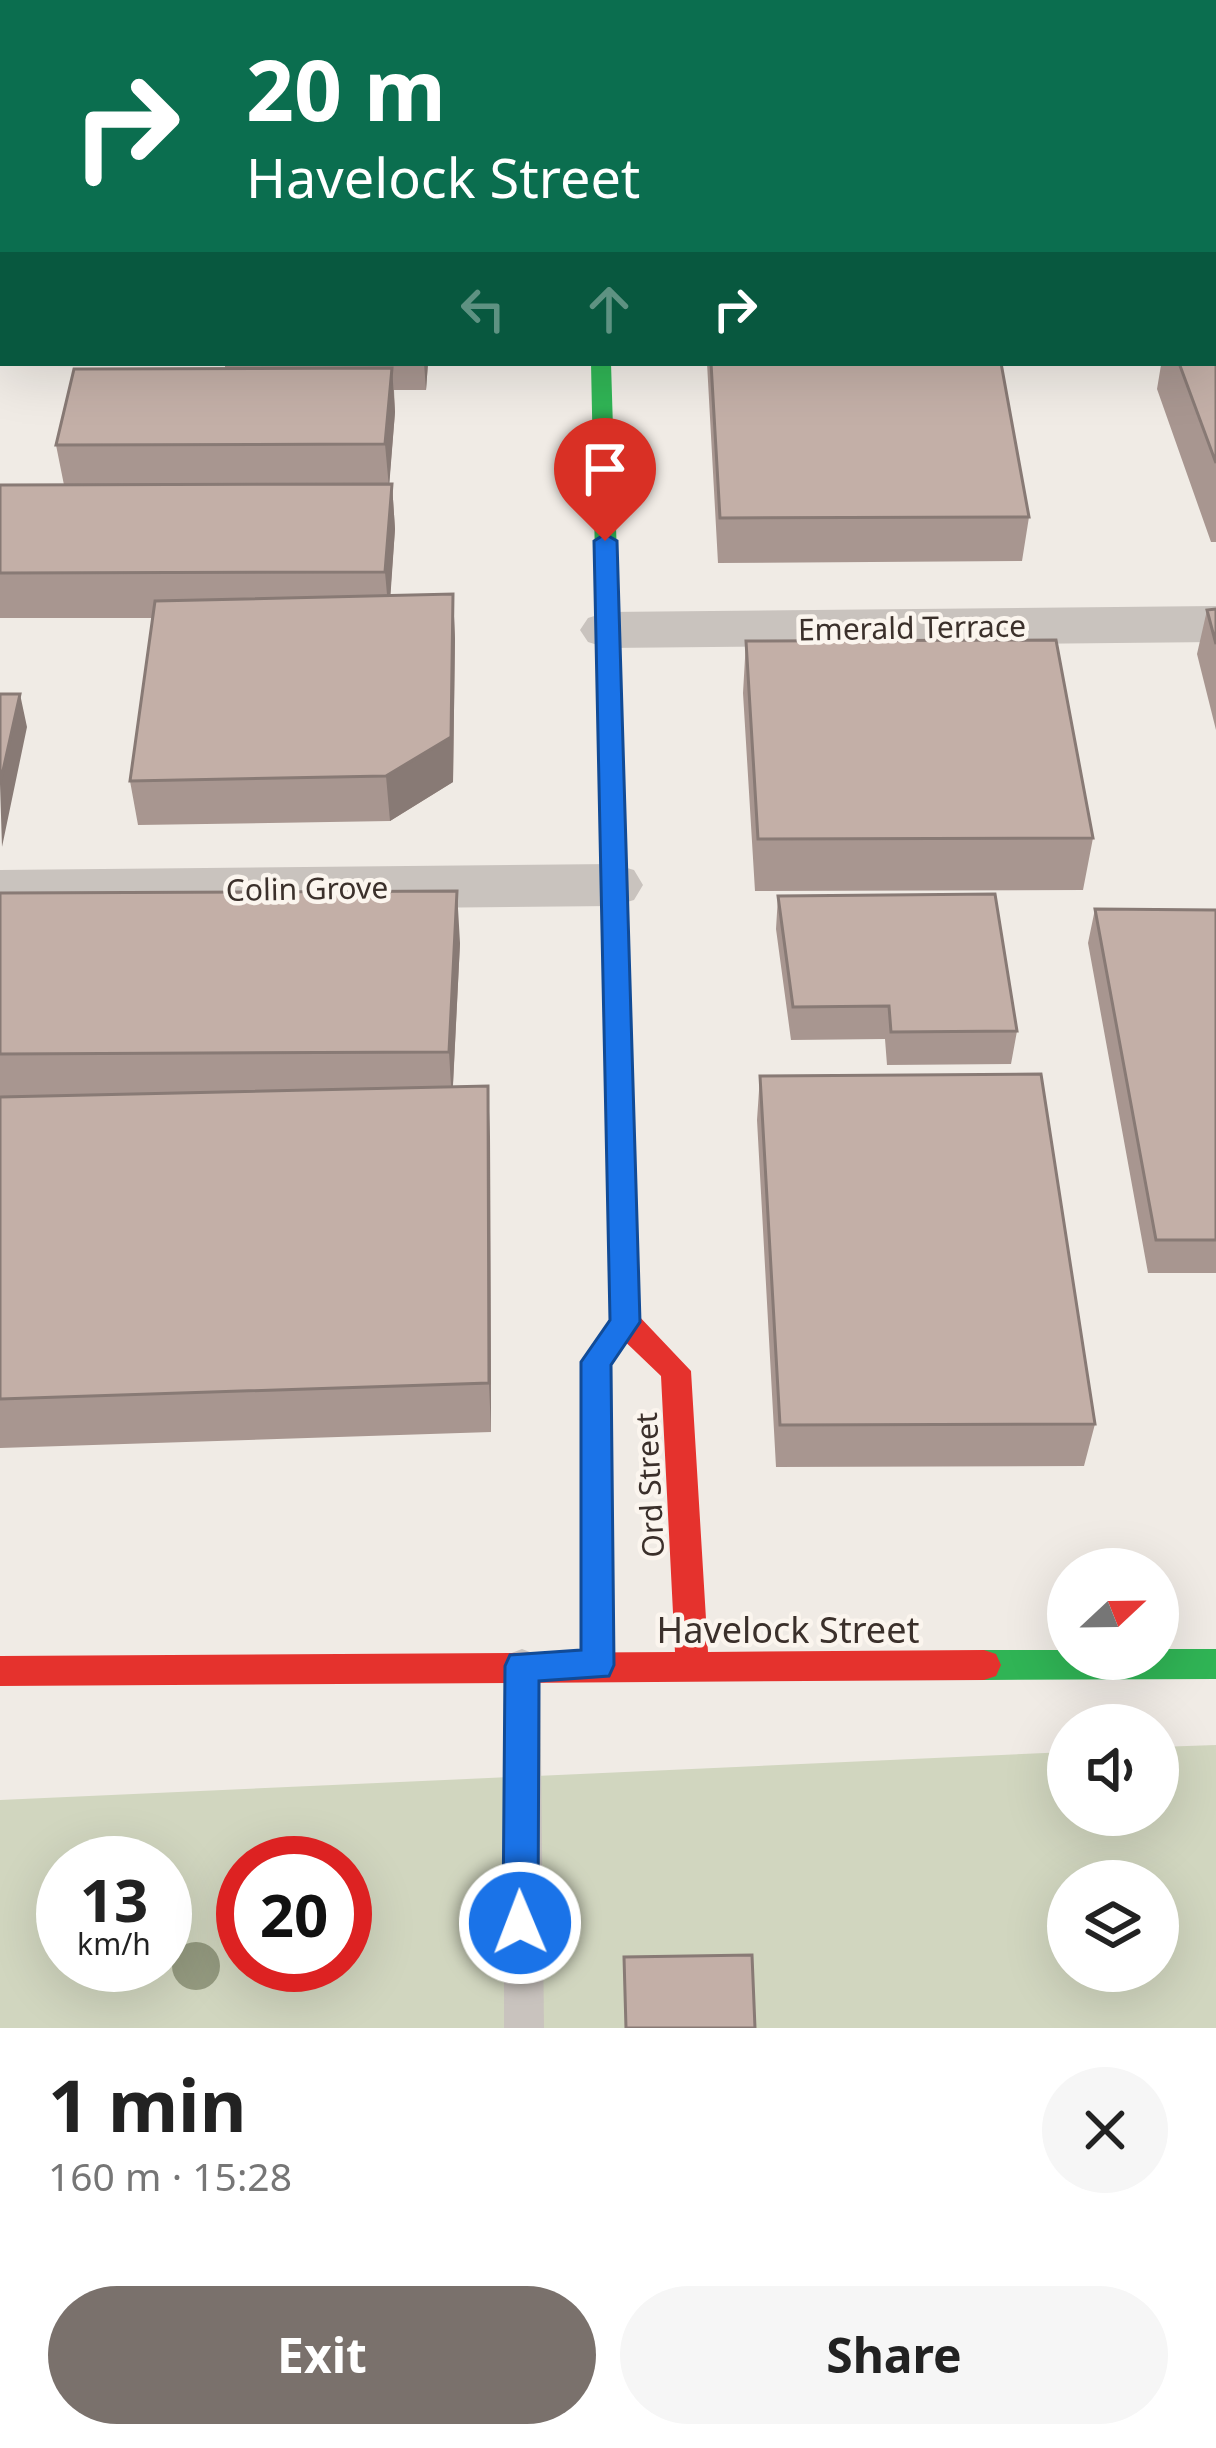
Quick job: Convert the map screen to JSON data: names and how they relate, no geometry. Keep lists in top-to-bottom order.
{
  "streets": {
    "street": [
      "Emerald Terrace",
      "Colin Grove",
      "Ord Street",
      "Havelock Street"
    ]
  },
  "crossings": [
    ["Ord Street", "Havelock Street"]
  ],
  "north": "right",
  "page": {
    "turn": ["20 m", "Havelock Street"],
    "speed": "13 km/h",
    "limit": "20",
    "heading": ["1 min", "160 m · 15:28"],
    "buttons": ["Exit", "Share"]
  }
}
